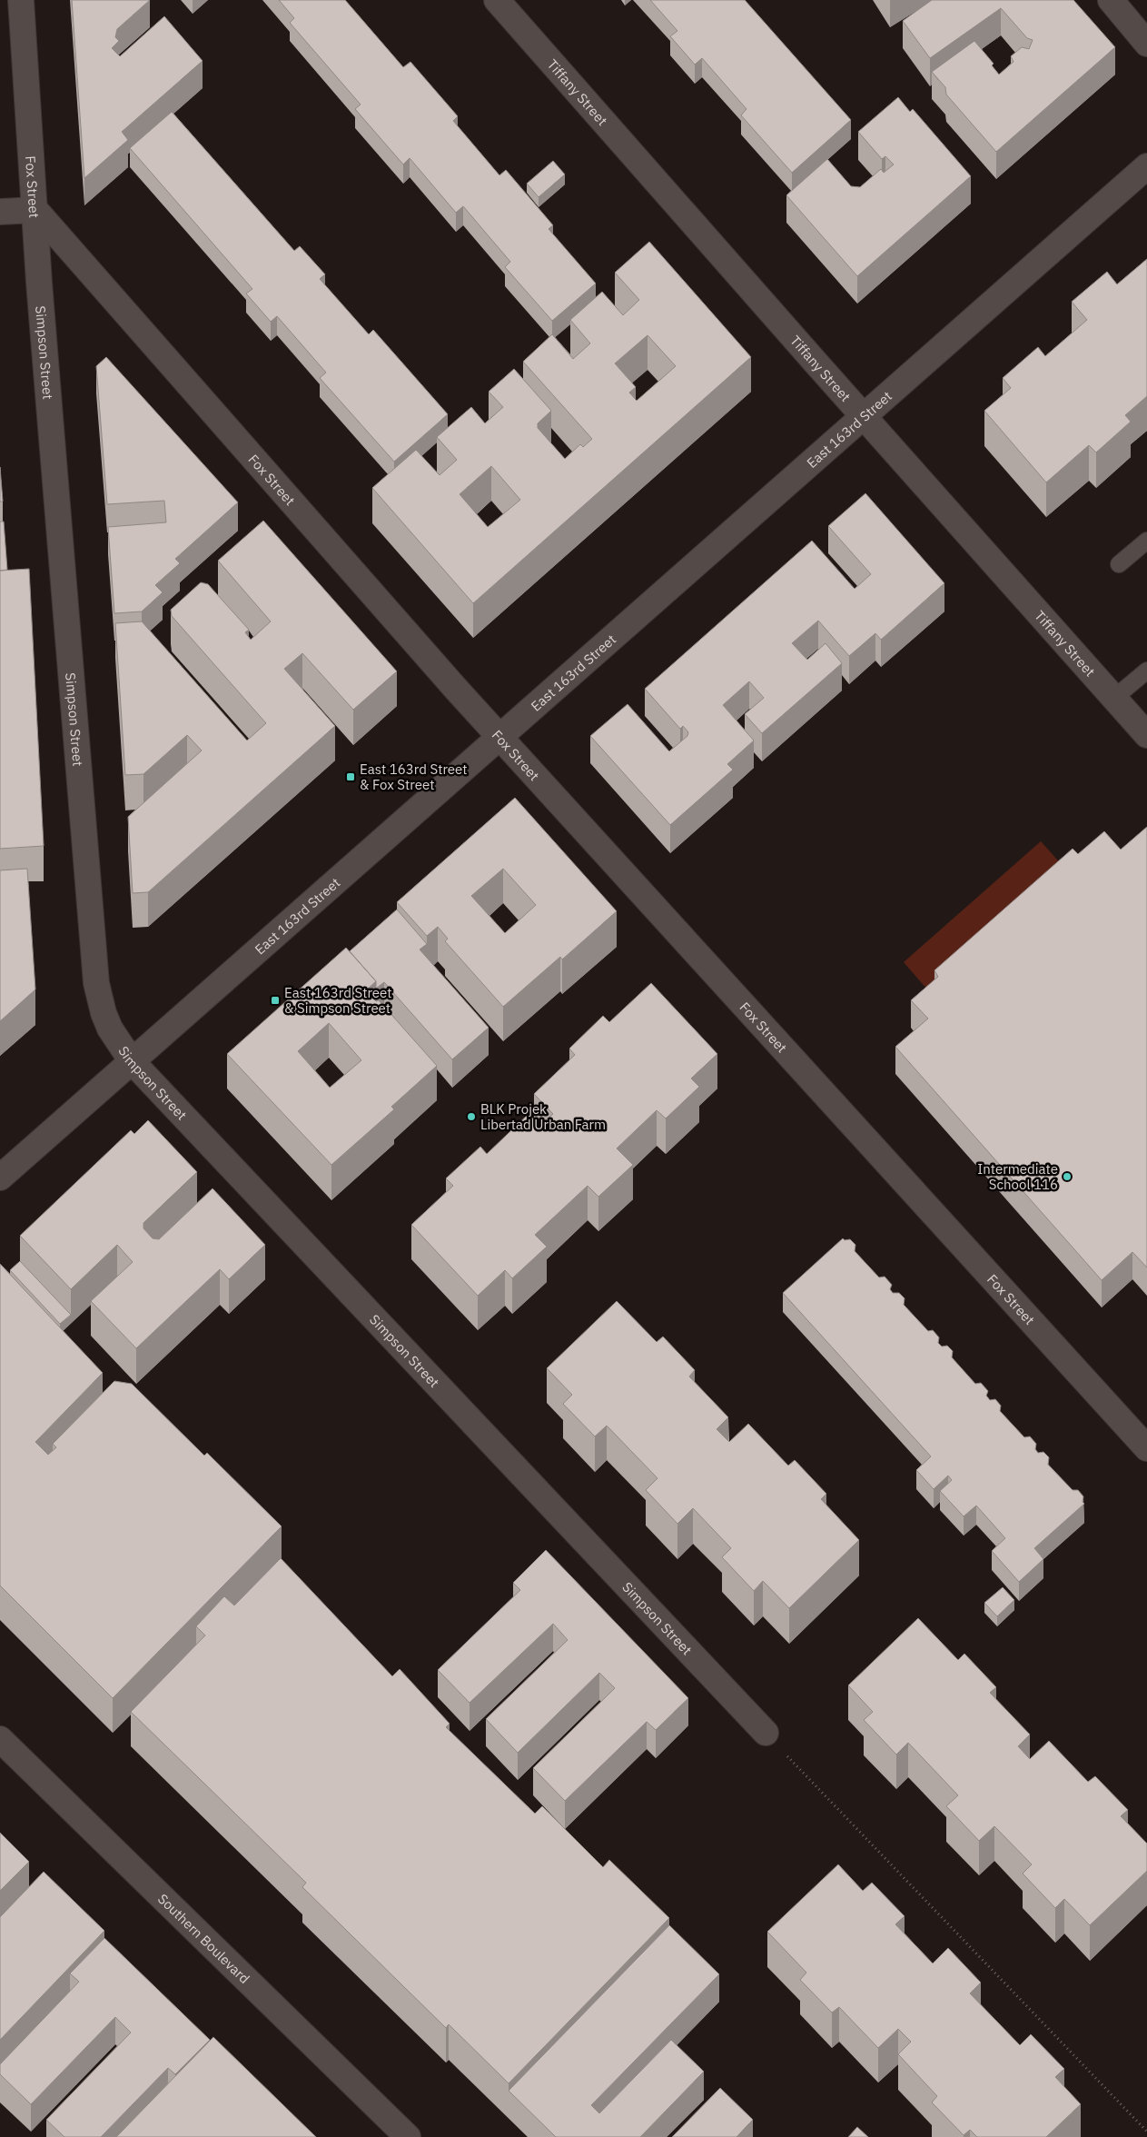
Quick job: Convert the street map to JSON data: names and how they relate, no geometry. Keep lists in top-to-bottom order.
{
  "streets": {
    "street": [
      "Tiffany Street",
      "Fox Street",
      "Simpson Street",
      "East 163rd Street",
      "Southern Boulevard"
    ]
  },
  "crossings": [
    ["Tiffany Street", "East 163rd Street"],
    ["Fox Street", "Simpson Street"],
    ["Fox Street", "East 163rd Street"],
    ["Simpson Street", "East 163rd Street"]
  ],
  "places": {
    "transit": ["East 163rd Street & Fox Street", "East 163rd Street & Simpson Street"],
    "other": ["BLK Projek Libertad Urban Farm", "Intermediate School 116"]
  }
}
